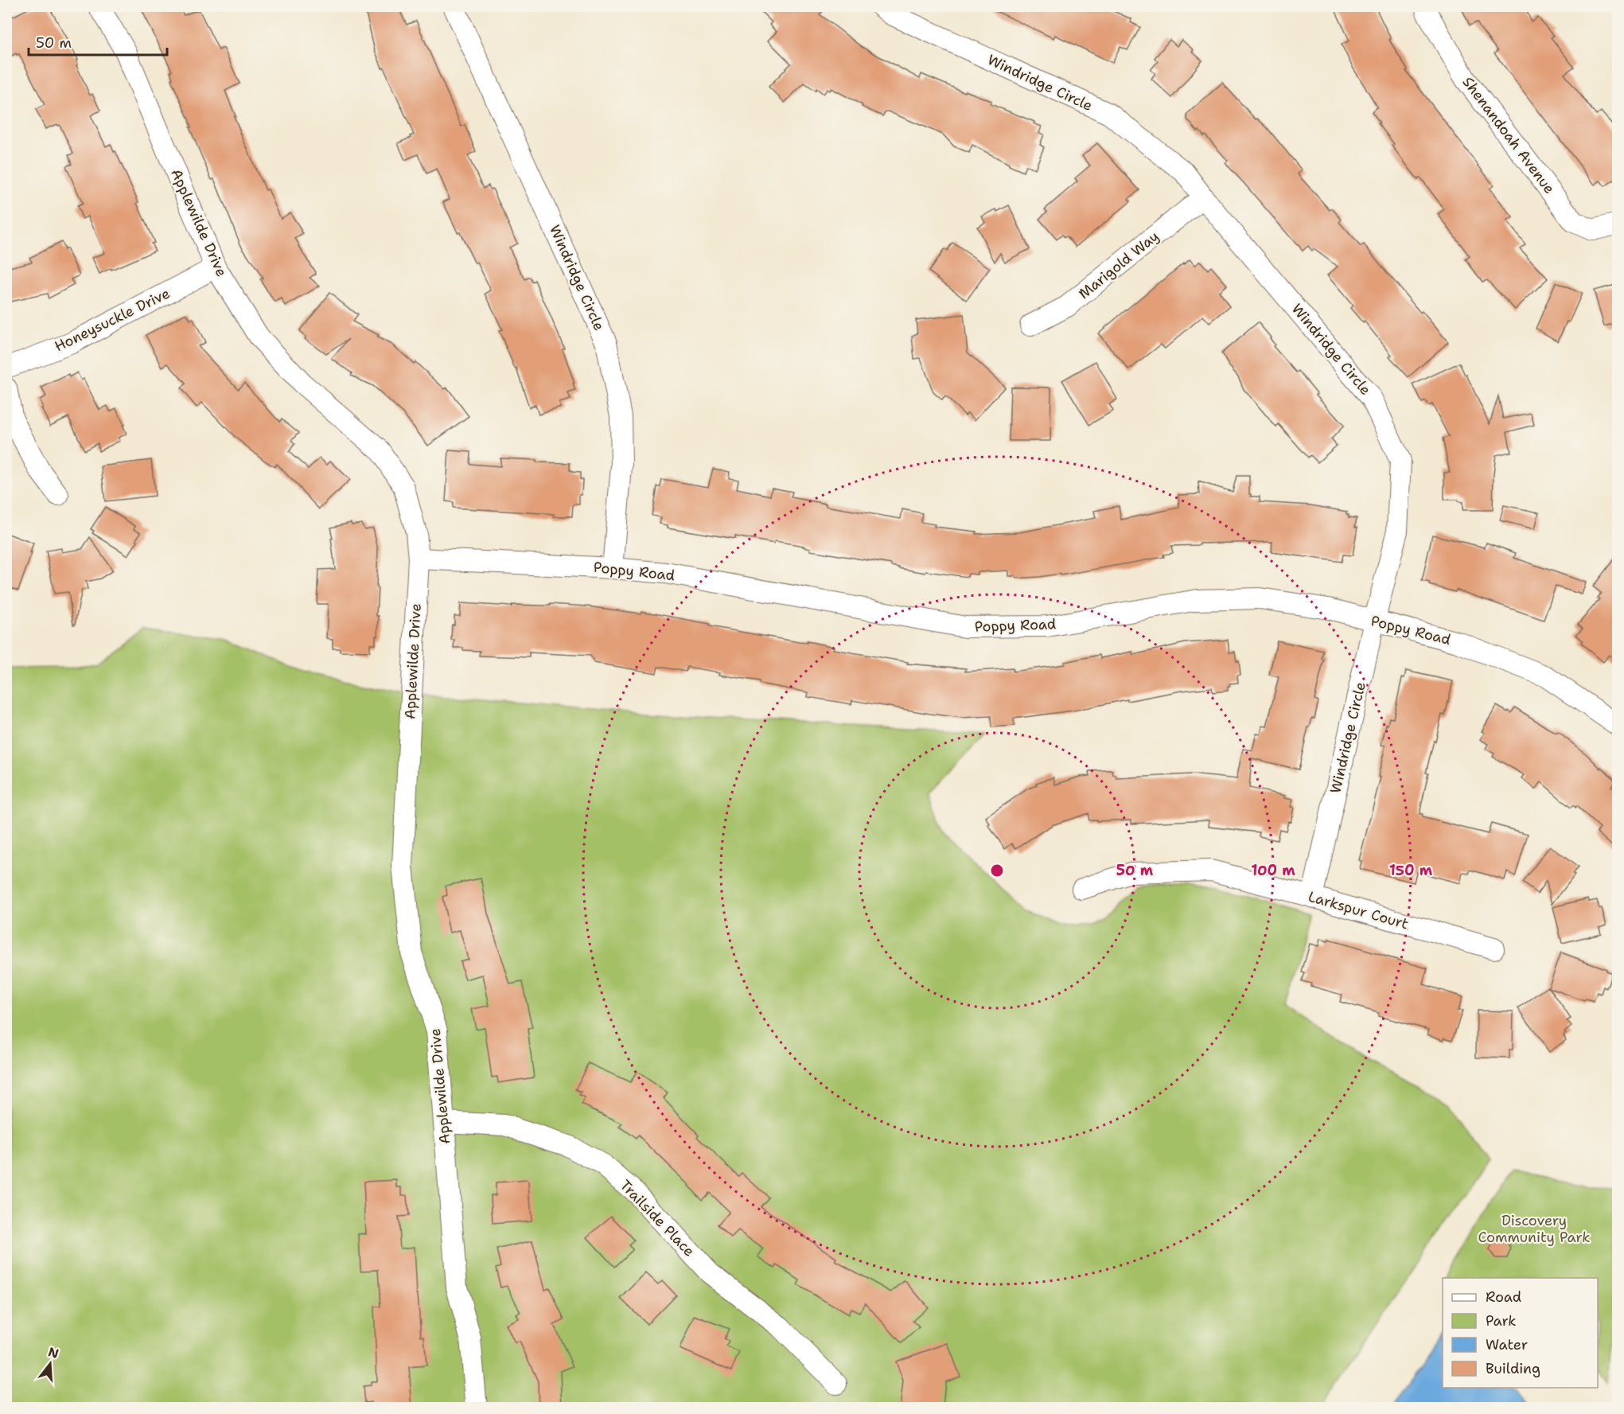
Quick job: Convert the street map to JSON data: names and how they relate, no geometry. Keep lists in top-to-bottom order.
{
  "streets": {
    "street": [
      "Windridge Circle",
      "Shenandoah Avenue",
      "Applewilde Drive",
      "Marigold Way",
      "Honeysuckle Drive",
      "Poppy Road",
      "Larkspur Court",
      "Trailside Place"
    ]
  },
  "crossings": [
    ["Windridge Circle", "Marigold Way"],
    ["Windridge Circle", "Poppy Road"],
    ["Windridge Circle", "Larkspur Court"],
    ["Applewilde Drive", "Honeysuckle Drive"],
    ["Applewilde Drive", "Poppy Road"],
    ["Applewilde Drive", "Trailside Place"]
  ],
  "parks": ["Discovery Community Park"],
  "legend": [
    "Road",
    "Park",
    "Water",
    "Building"
  ],
  "scale_bar": "50 m",
  "north": "top",
  "rings": ["50 m", "100 m", "150 m"]
}
